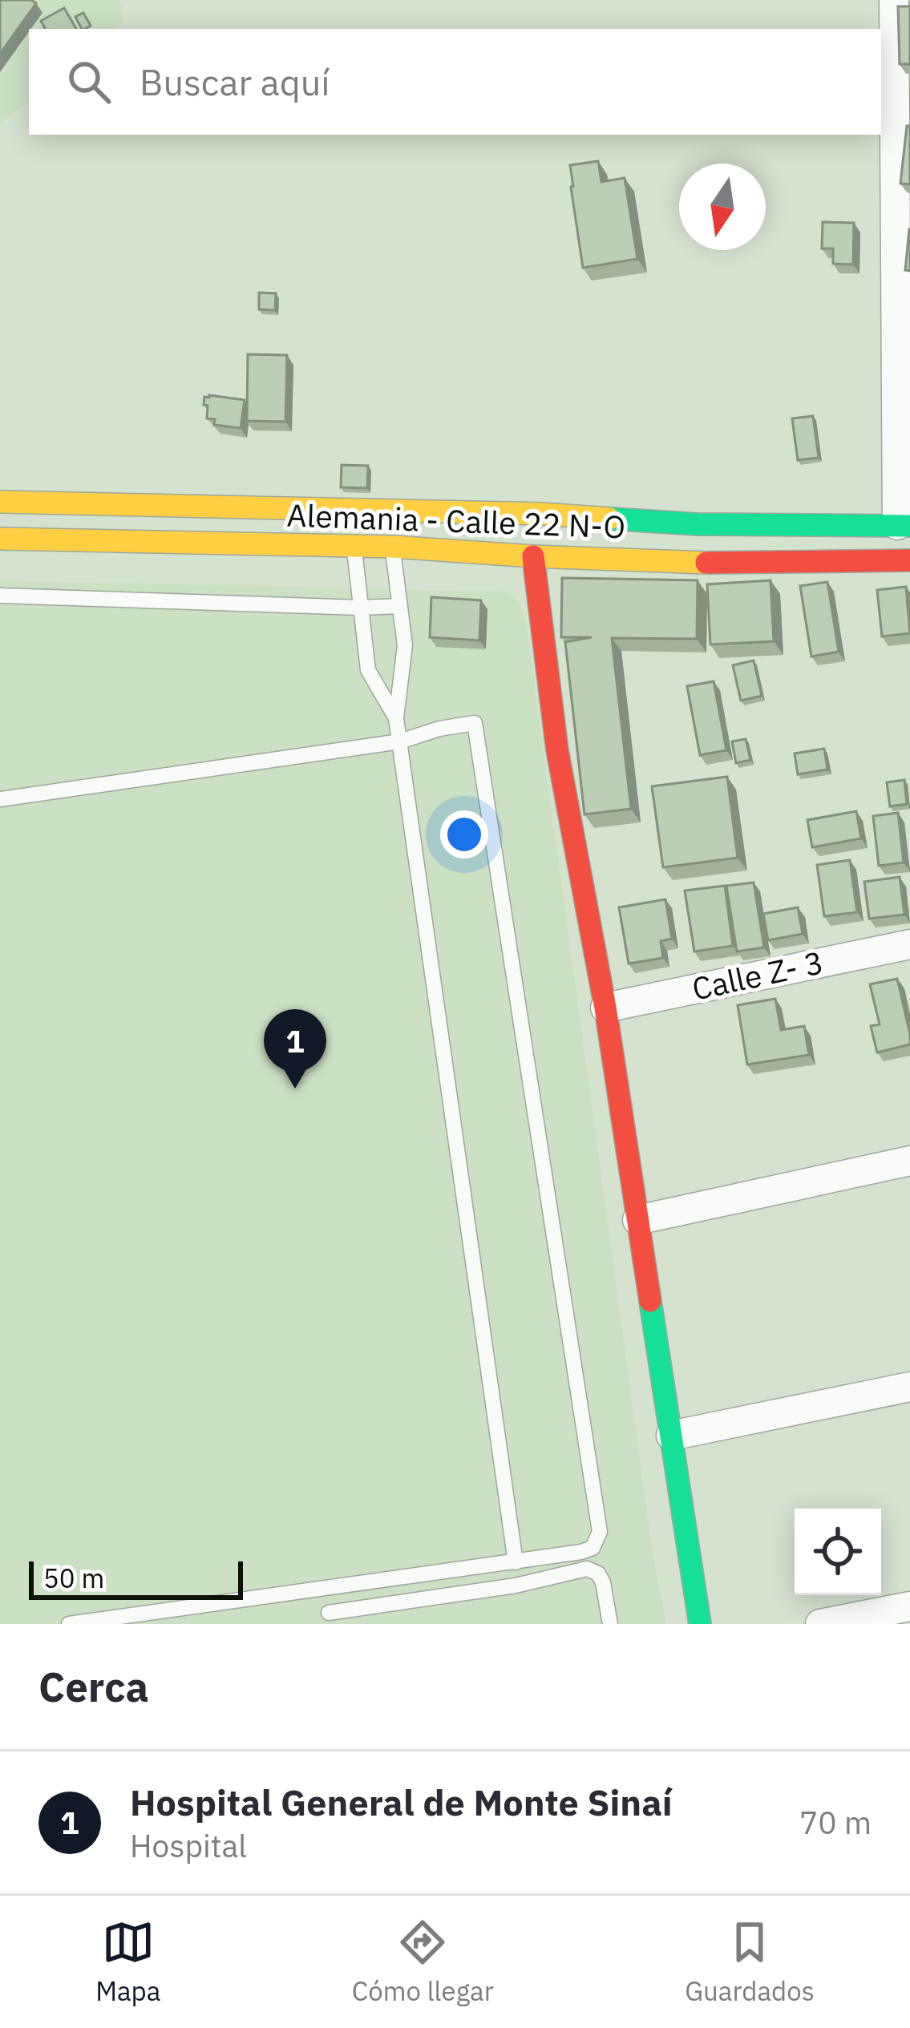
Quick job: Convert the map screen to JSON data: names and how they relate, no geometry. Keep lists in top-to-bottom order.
{
  "streets": {
    "street": ["Alemania - Calle 22 N-O", "Calle Z- 3"]
  },
  "scale_bar": "50 m",
  "north": "bottom",
  "page": {
    "search": "Buscar aquí",
    "pins": "1",
    "scale": "50 m",
    "heading": "Cerca",
    "list": [
      {
        "mark": "1",
        "name": "Hospital General de Monte Sinaí",
        "note": "Hospital",
        "value": "70 m"
      }
    ],
    "nav": ["Mapa", "Cómo llegar", "Guardados"]
  }
}
